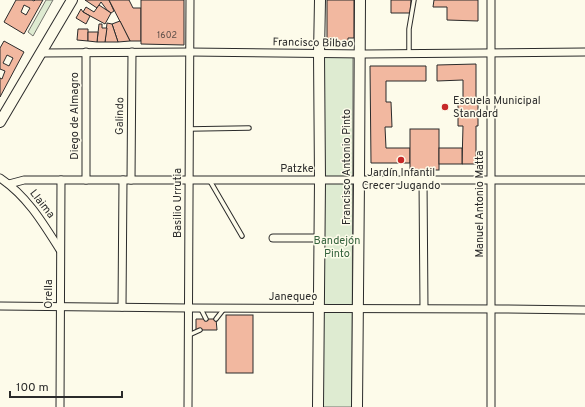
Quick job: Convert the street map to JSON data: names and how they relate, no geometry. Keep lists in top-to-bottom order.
{
  "streets": {
    "main road": ["Francisco Antonio Pinto"],
    "street": [
      "Francisco Bilbao",
      "Diego de Almagro",
      "Galindo",
      "Patzke",
      "Basilio Urrutia",
      "Llaima",
      "Manuel Antonio Matta",
      "Orella",
      "Janequeo"
    ]
  },
  "crossings": [
    ["Francisco Bilbao", "Diego de Almagro"],
    ["Francisco Bilbao", "Galindo"],
    ["Francisco Bilbao", "Francisco Antonio Pinto"],
    ["Francisco Bilbao", "Basilio Urrutia"],
    ["Francisco Bilbao", "Manuel Antonio Matta"],
    ["Diego de Almagro", "Patzke"],
    ["Galindo", "Patzke"],
    ["Francisco Antonio Pinto", "Patzke"],
    ["Francisco Antonio Pinto", "Janequeo"],
    ["Patzke", "Basilio Urrutia"],
    ["Patzke", "Llaima"],
    ["Patzke", "Manuel Antonio Matta"],
    ["Patzke", "Orella"],
    ["Basilio Urrutia", "Janequeo"],
    ["Llaima", "Orella"],
    ["Manuel Antonio Matta", "Janequeo"],
    ["Orella", "Janequeo"]
  ],
  "parks": ["Bandejón Pinto"],
  "places": ["Escuela Municipal Standard", "Jardín Infantil Crecer Jugando"],
  "house_numbers": ["1602"],
  "scale_bar": "100 m"
}
